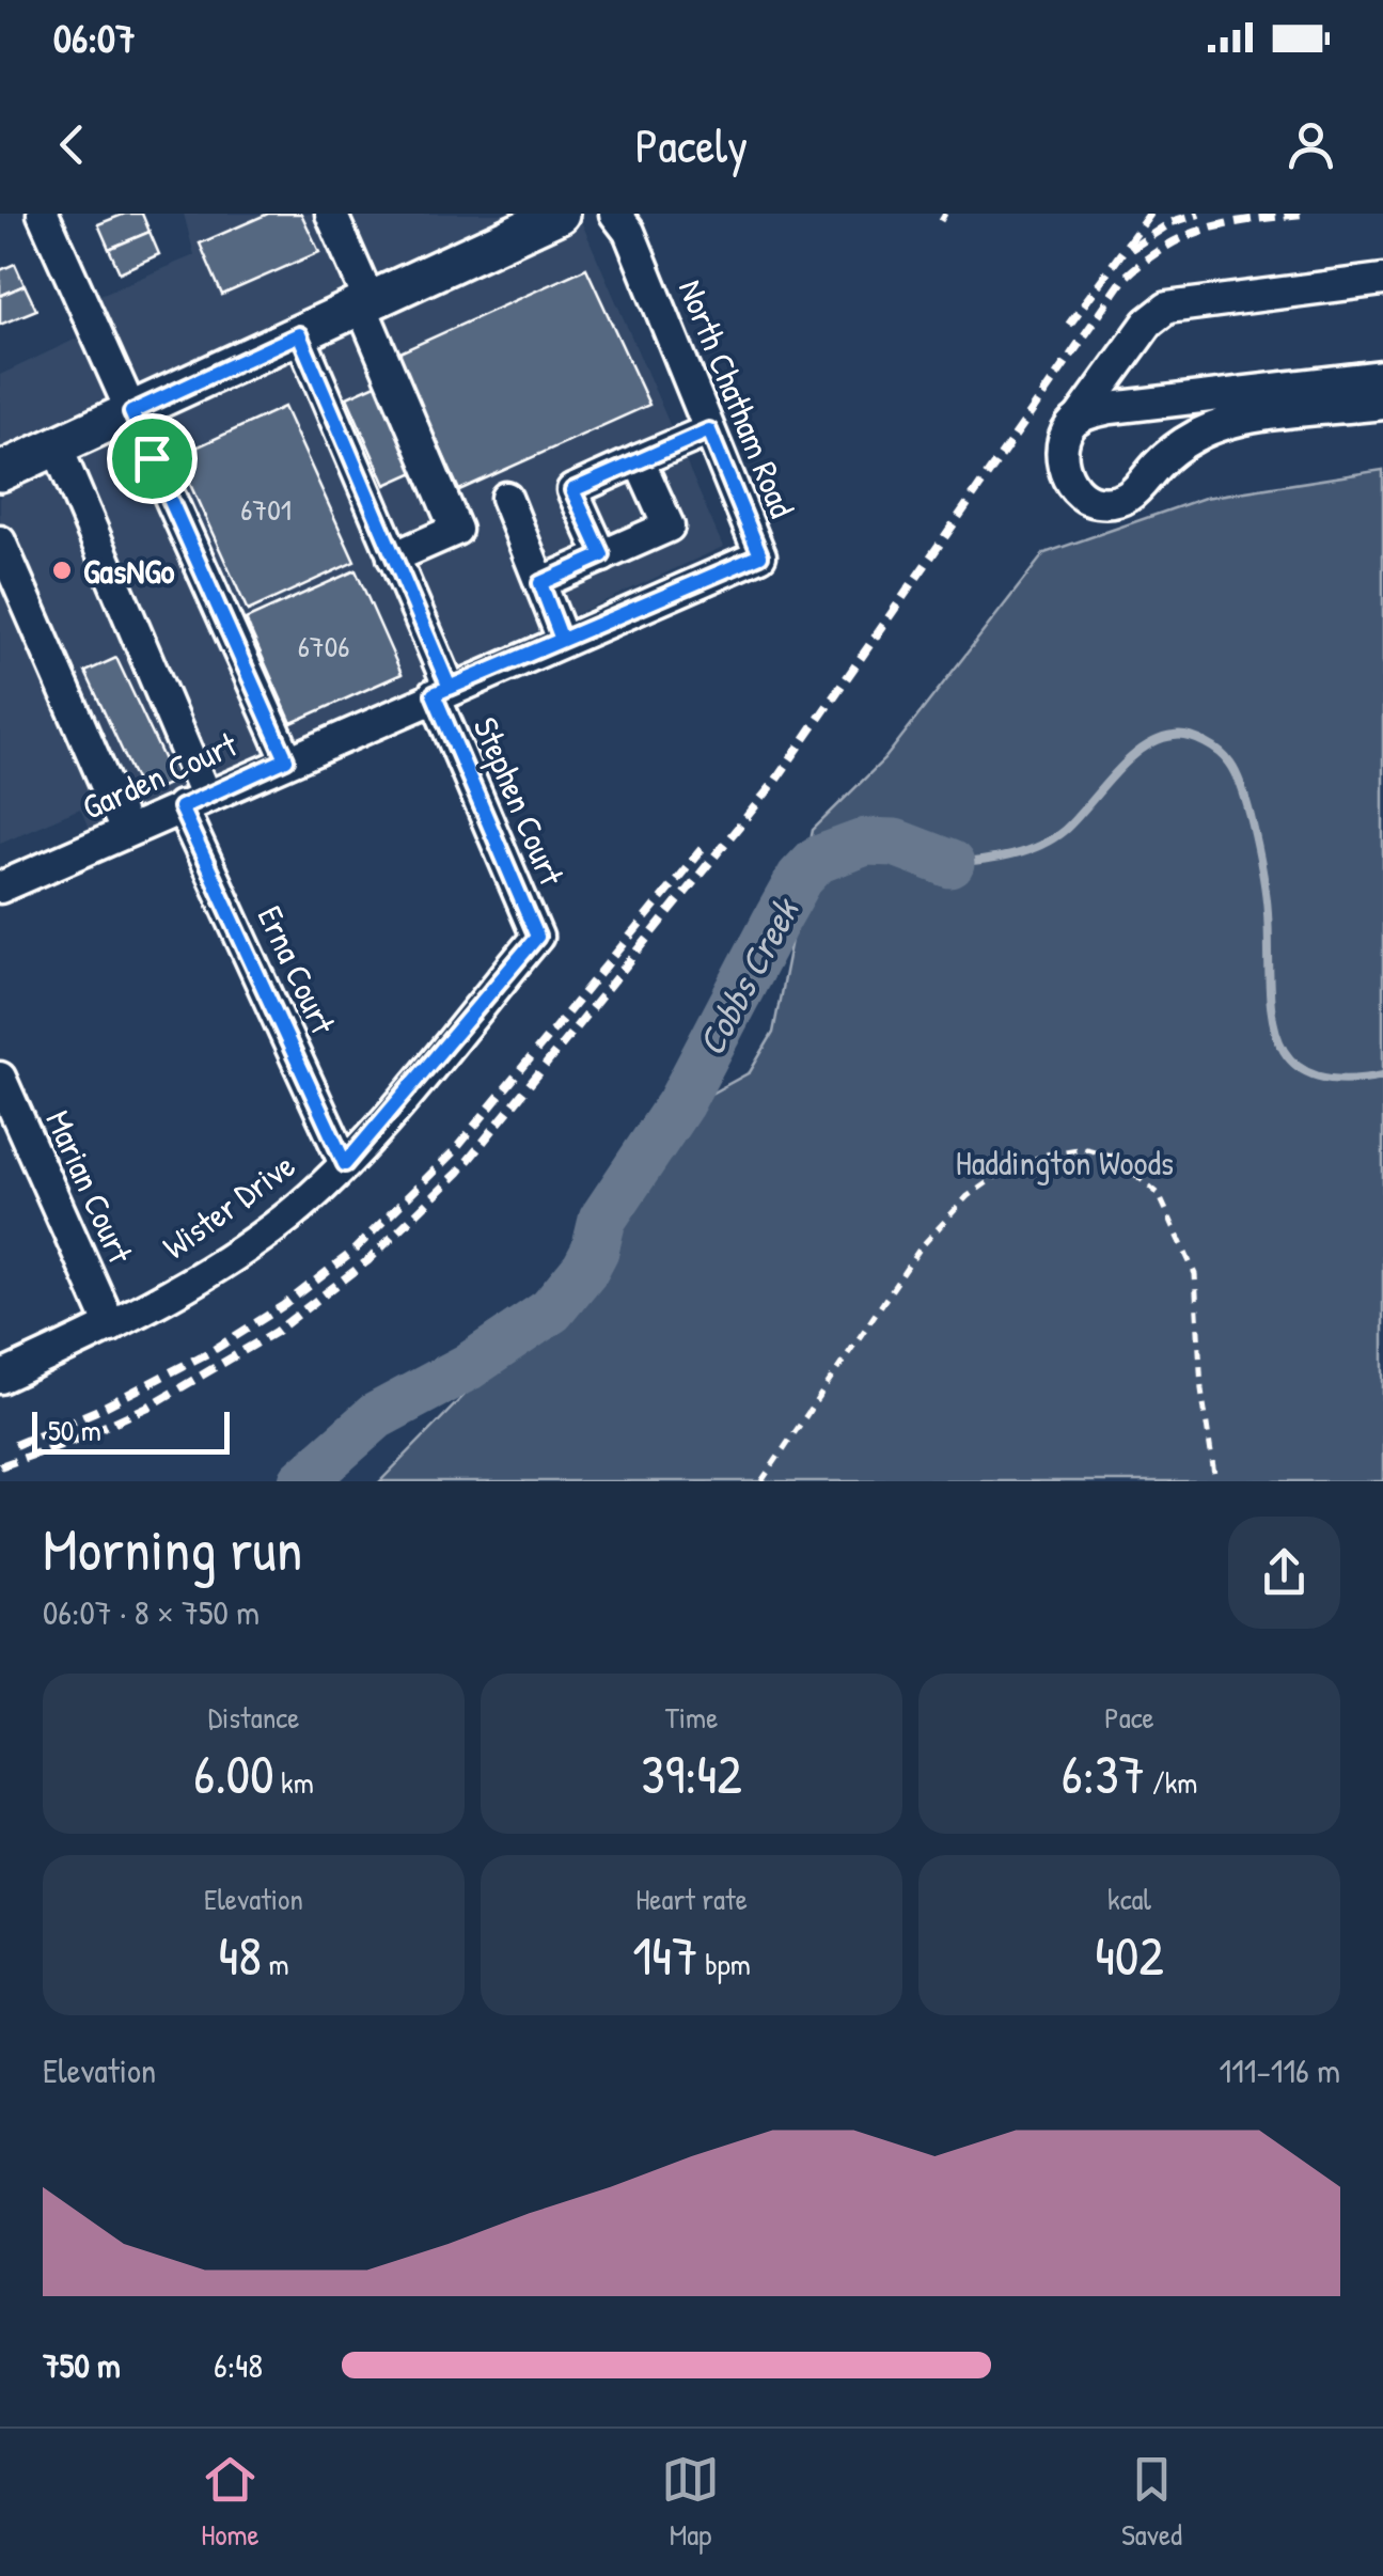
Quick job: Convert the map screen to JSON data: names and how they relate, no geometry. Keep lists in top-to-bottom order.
{
  "streets": {
    "street": [
      "North Chatham Road",
      "Garden Court",
      "Stephen Court",
      "Erna Court",
      "Marian Court",
      "Wister Drive"
    ]
  },
  "crossings": [
    ["North Chatham Road", "Garden Court"],
    ["Garden Court", "Stephen Court"],
    ["Garden Court", "Erna Court"],
    ["Stephen Court", "Wister Drive"],
    ["Erna Court", "Wister Drive"],
    ["Marian Court", "Wister Drive"]
  ],
  "water": ["Cobbs Creek"],
  "parks": ["Haddington Woods"],
  "places": ["GasNGo"],
  "house_numbers": ["6701", "6706"],
  "scale_bar": "50 m",
  "page": {
    "status": "06:07",
    "header": "Pacely",
    "scale": "50 m",
    "heading": ["Morning run", "06:07 · 8 × 750 m"],
    "stats": [
      ["Distance", "6.00 km"],
      ["Time", "39:42"],
      ["Pace", "6:37 /km"],
      ["Elevation", "48 m"],
      ["Heart rate", "147 bpm"],
      ["kcal", "402"]
    ],
    "chart": ["Elevation", "111–116 m"],
    "list": [
      {
        "name": "750 m",
        "note": "6:48"
      }
    ],
    "tabs": ["Home", "Map", "Saved"]
  }
}
